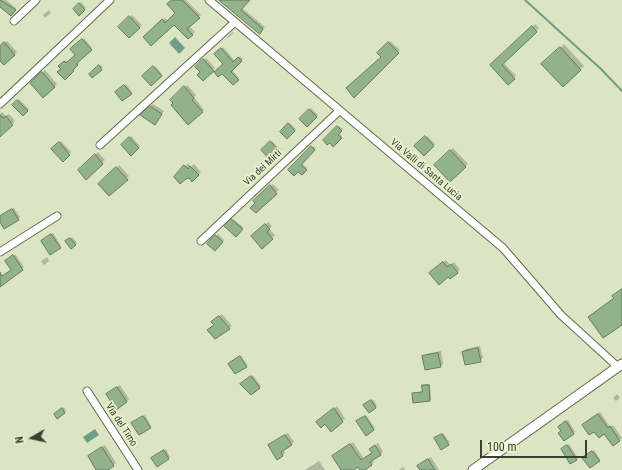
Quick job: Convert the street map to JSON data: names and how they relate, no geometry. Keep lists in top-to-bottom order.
{
  "streets": {
    "street": ["Via dei Mirti", "Via Valli di Santa Lucia", "Via del Timo"]
  },
  "crossings": [
    ["Via dei Mirti", "Via Valli di Santa Lucia"]
  ],
  "scale_bar": "100 m",
  "north": "left"
}
